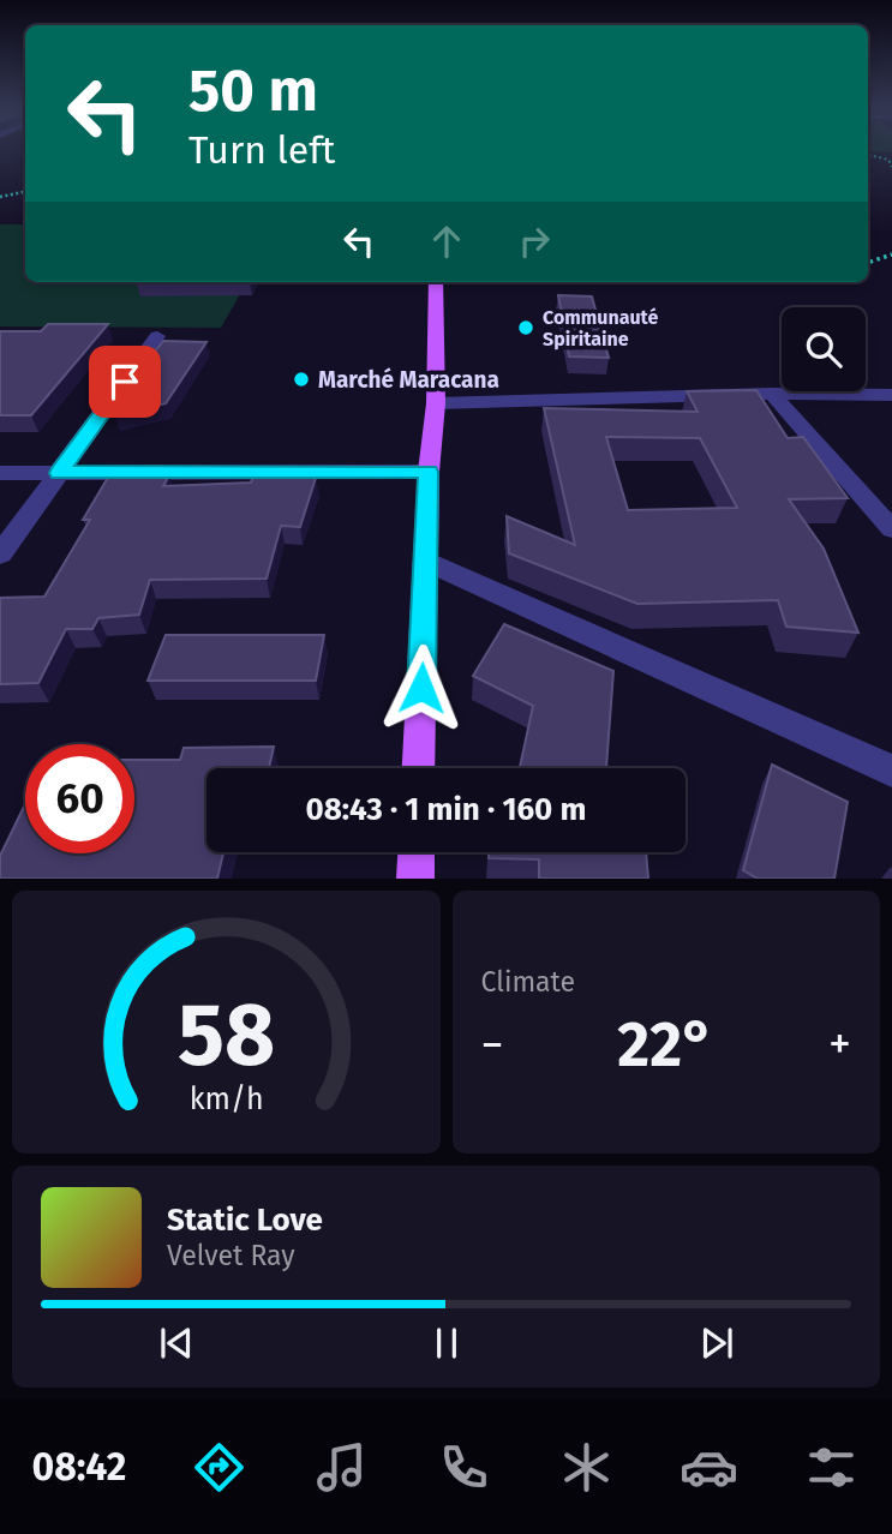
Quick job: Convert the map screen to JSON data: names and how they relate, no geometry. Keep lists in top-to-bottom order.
{
  "places": ["Communauté Spiritaine", "Marché Maracana"],
  "page": {
    "turn": ["50 m", "Turn left"],
    "limit": "60",
    "trip": "08:43 · 1 min · 160 m",
    "tile": "Climate",
    "heat": ["−", "22°", "+"],
    "song": ["Static Love", "Velvet Ray"],
    "tabs": "08:42",
    "gauge": ["58", "km/h"]
  }
}
